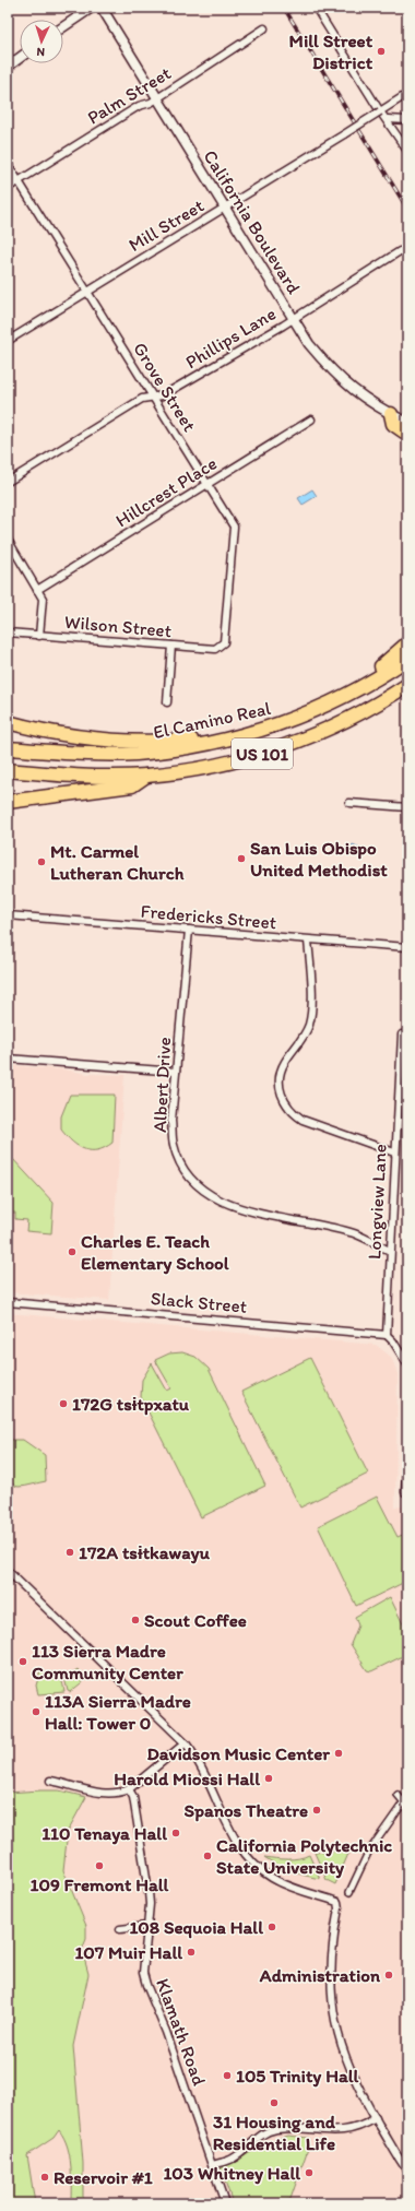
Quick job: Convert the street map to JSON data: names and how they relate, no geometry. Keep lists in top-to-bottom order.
{
  "streets": {
    "highway": ["El Camino Real", "US 101"],
    "street": [
      "Palm Street",
      "California Boulevard",
      "Mill Street",
      "Phillips Lane",
      "Grove Street",
      "Hillcrest Place",
      "Wilson Street",
      "Fredericks Street",
      "Albert Drive",
      "Longview Lane",
      "Slack Street",
      "Klamath Road"
    ]
  },
  "crossings": [
    ["Palm Street", "California Boulevard"],
    ["Palm Street", "Grove Street"],
    ["California Boulevard", "Mill Street"],
    ["California Boulevard", "Phillips Lane"],
    ["Mill Street", "Grove Street"],
    ["Phillips Lane", "Grove Street"],
    ["Grove Street", "Hillcrest Place"],
    ["Grove Street", "Wilson Street"],
    ["Fredericks Street", "Albert Drive"],
    ["Albert Drive", "Longview Lane"],
    ["Longview Lane", "Slack Street"]
  ],
  "places": [
    "Mill Street District",
    "San Luis Obispo United Methodist",
    "Mt. Carmel Lutheran Church",
    "Charles E. Teach Elementary School",
    "172G tsɨtpxatu",
    "172A tsɨtkawayu",
    "Scout Coffee",
    "113 Sierra Madre Community Center",
    "113A Sierra Madre Hall: Tower 0",
    "Davidson Music Center",
    "Harold Miossi Hall",
    "Spanos Theatre",
    "110 Tenaya Hall",
    "California Polytechnic State University",
    "109 Fremont Hall",
    "108 Sequoia Hall",
    "107 Muir Hall",
    "Administration",
    "105 Trinity Hall",
    "31 Housing and Residential Life",
    "103 Whitney Hall",
    "Reservoir #1"
  ],
  "north": "bottom"
}
